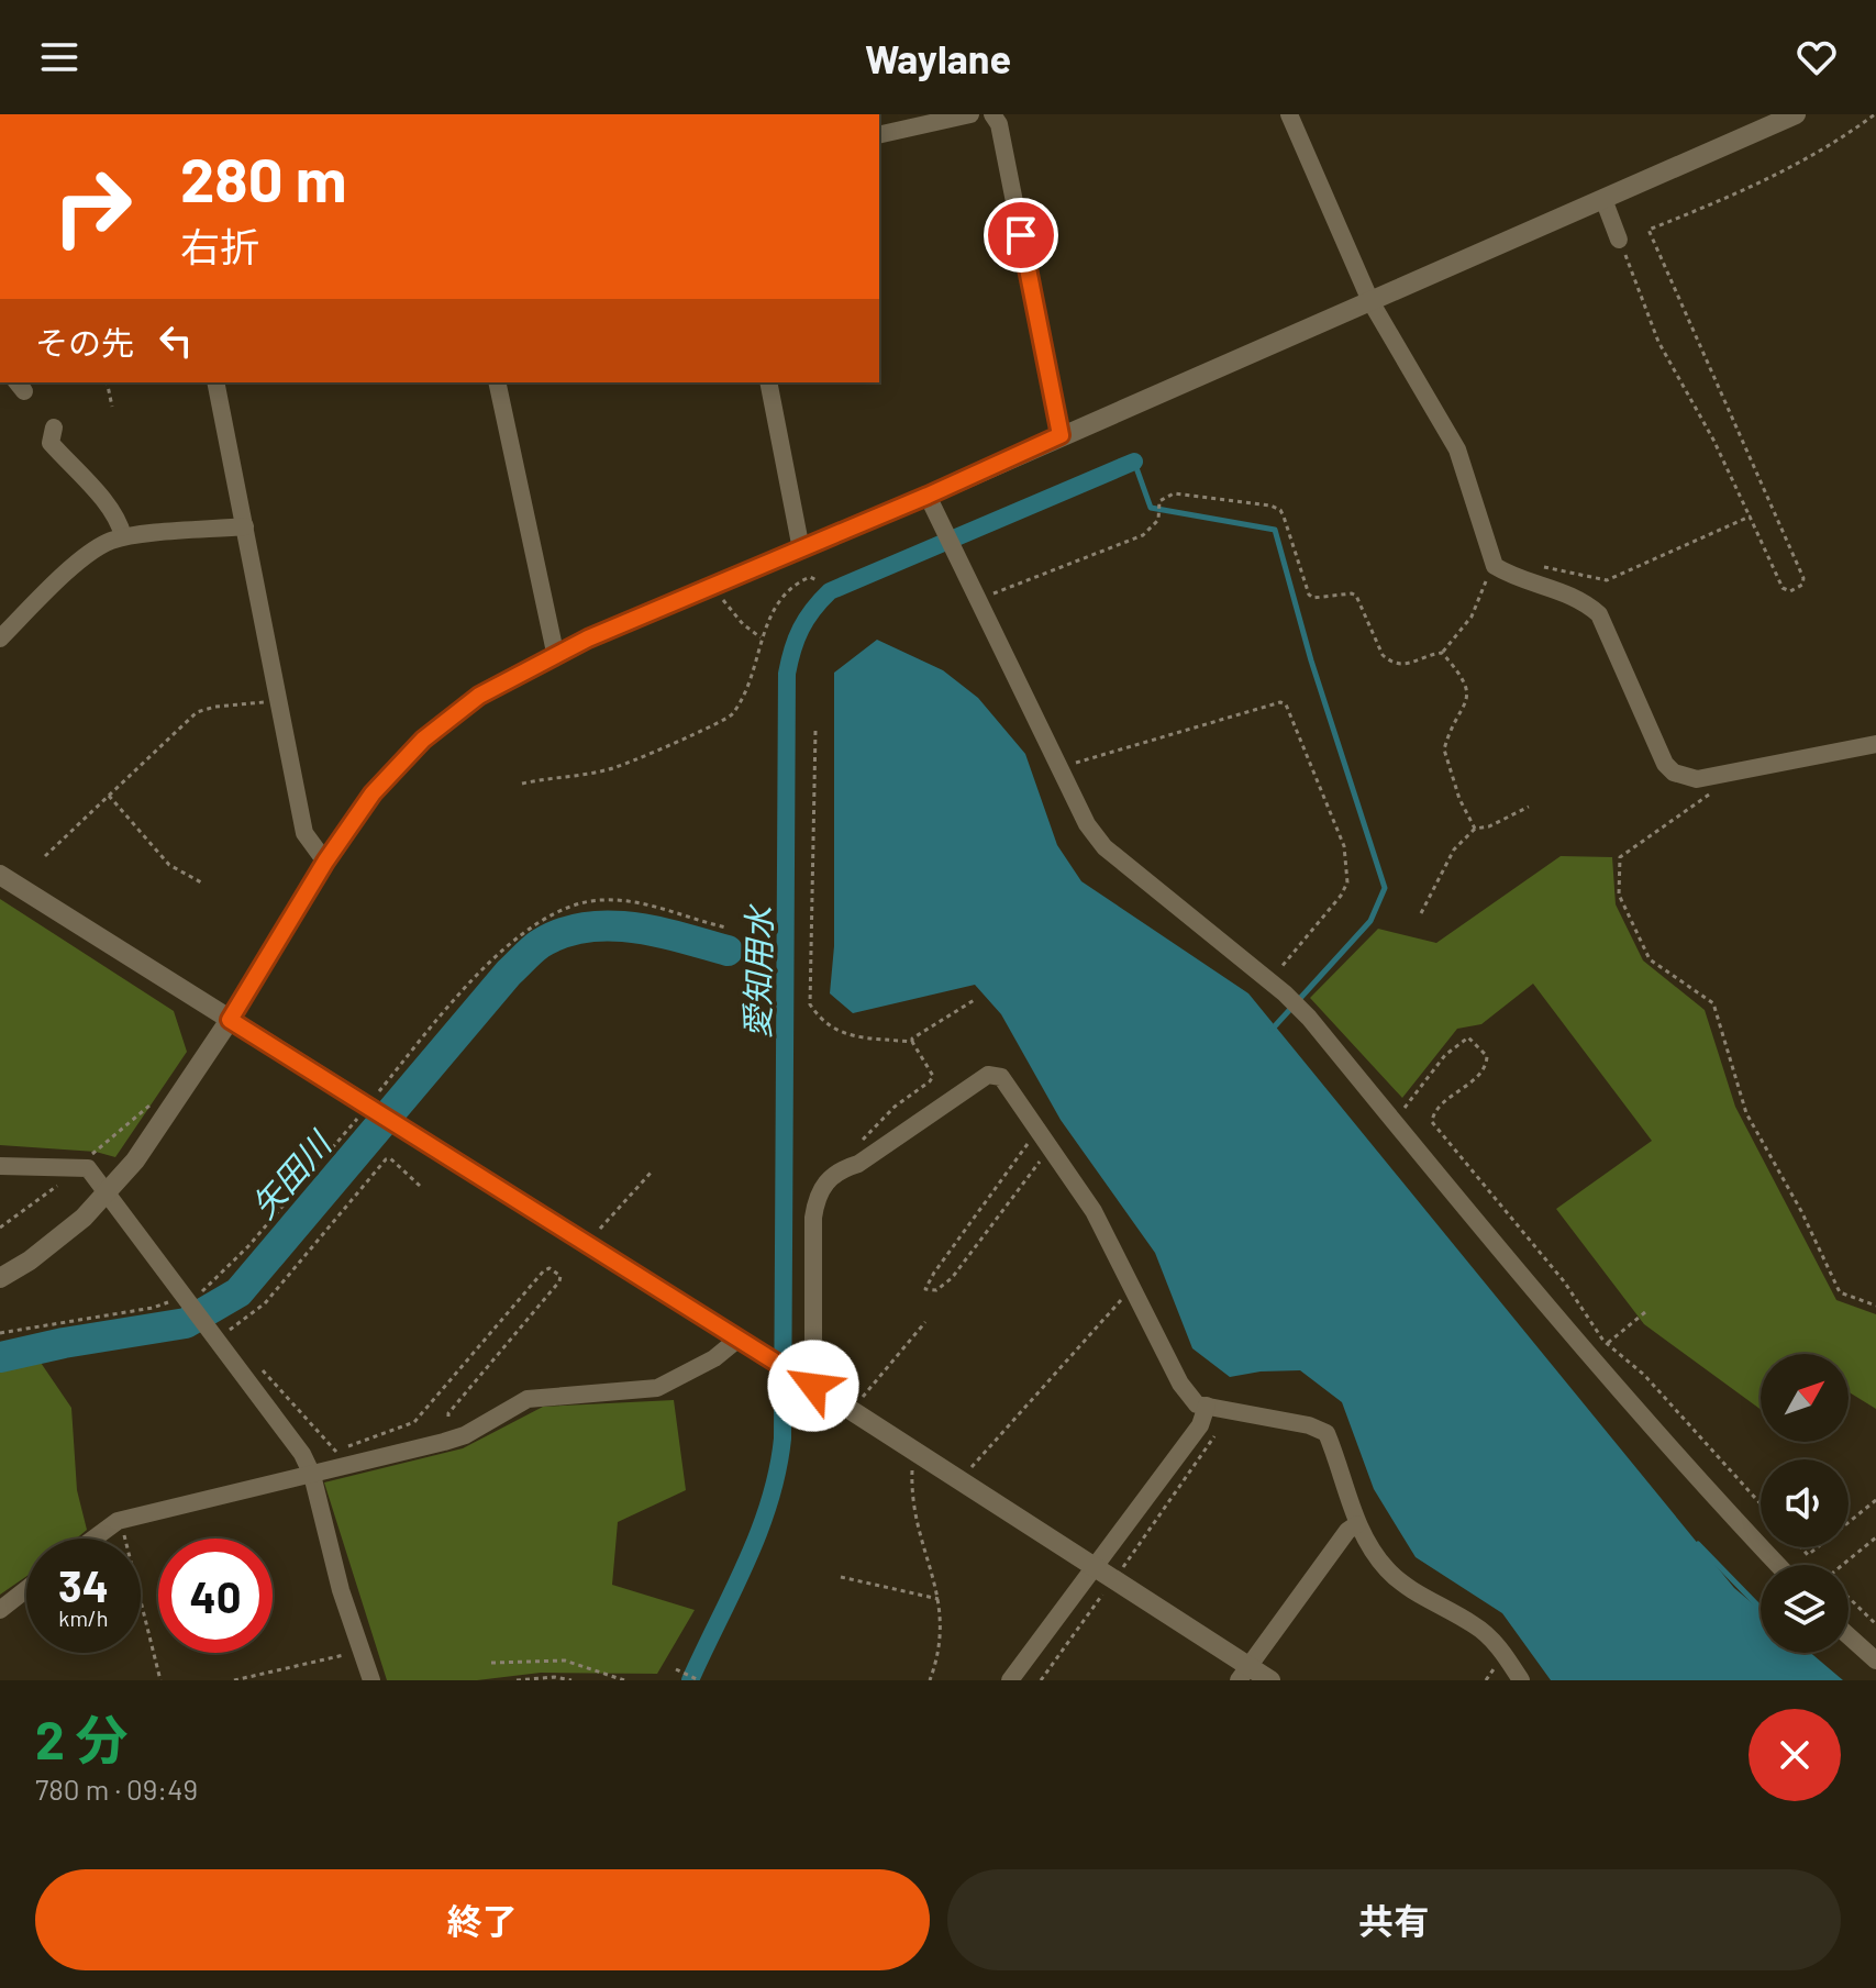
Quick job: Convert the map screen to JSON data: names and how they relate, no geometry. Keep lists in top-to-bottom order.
{
  "water": ["愛知用水", "矢田川"],
  "north": "top right",
  "page": {
    "header": "Waylane",
    "turn": ["280 m", "右折"],
    "then": "その先",
    "speed": "34 km/h",
    "limit": "40",
    "heading": ["2 分", "780 m · 09:49"],
    "buttons": ["終了", "共有"]
  }
}
